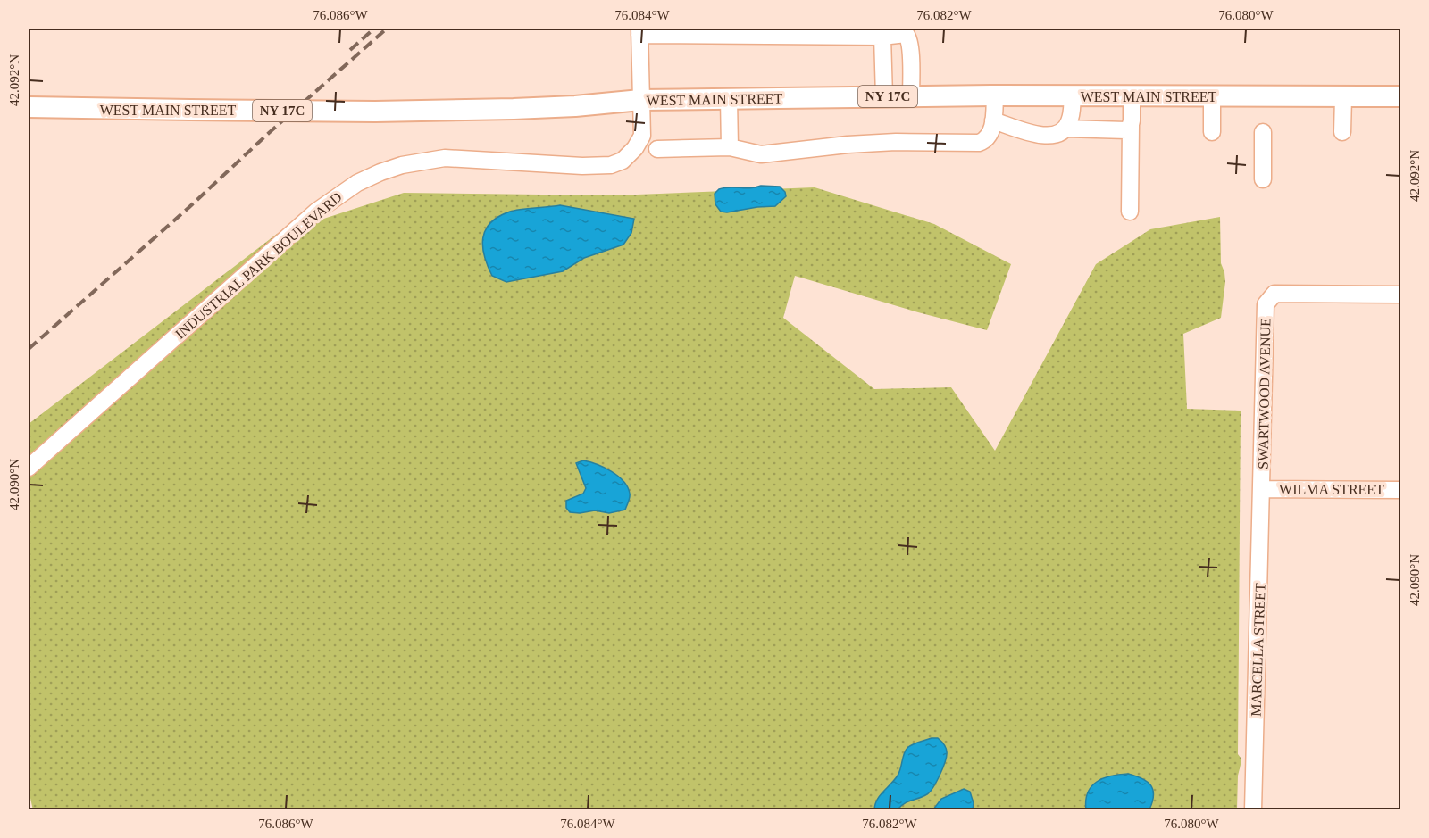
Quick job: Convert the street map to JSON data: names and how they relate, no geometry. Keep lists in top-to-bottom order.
{
  "streets": {
    "main road": ["NY 17C", "WEST MAIN STREET"],
    "street": [
      "INDUSTRIAL PARK BOULEVARD",
      "SWARTWOOD AVENUE",
      "WILMA STREET",
      "MARCELLA STREET"
    ]
  },
  "crossings": [
    ["WEST MAIN STREET", "INDUSTRIAL PARK BOULEVARD"],
    ["SWARTWOOD AVENUE", "WILMA STREET"],
    ["SWARTWOOD AVENUE", "MARCELLA STREET"],
    ["WILMA STREET", "MARCELLA STREET"]
  ],
  "coordinates": [
    "76.086°W",
    "76.084°W",
    "76.082°W",
    "76.080°W",
    "42.092°N",
    "42.090°N"
  ]
}
